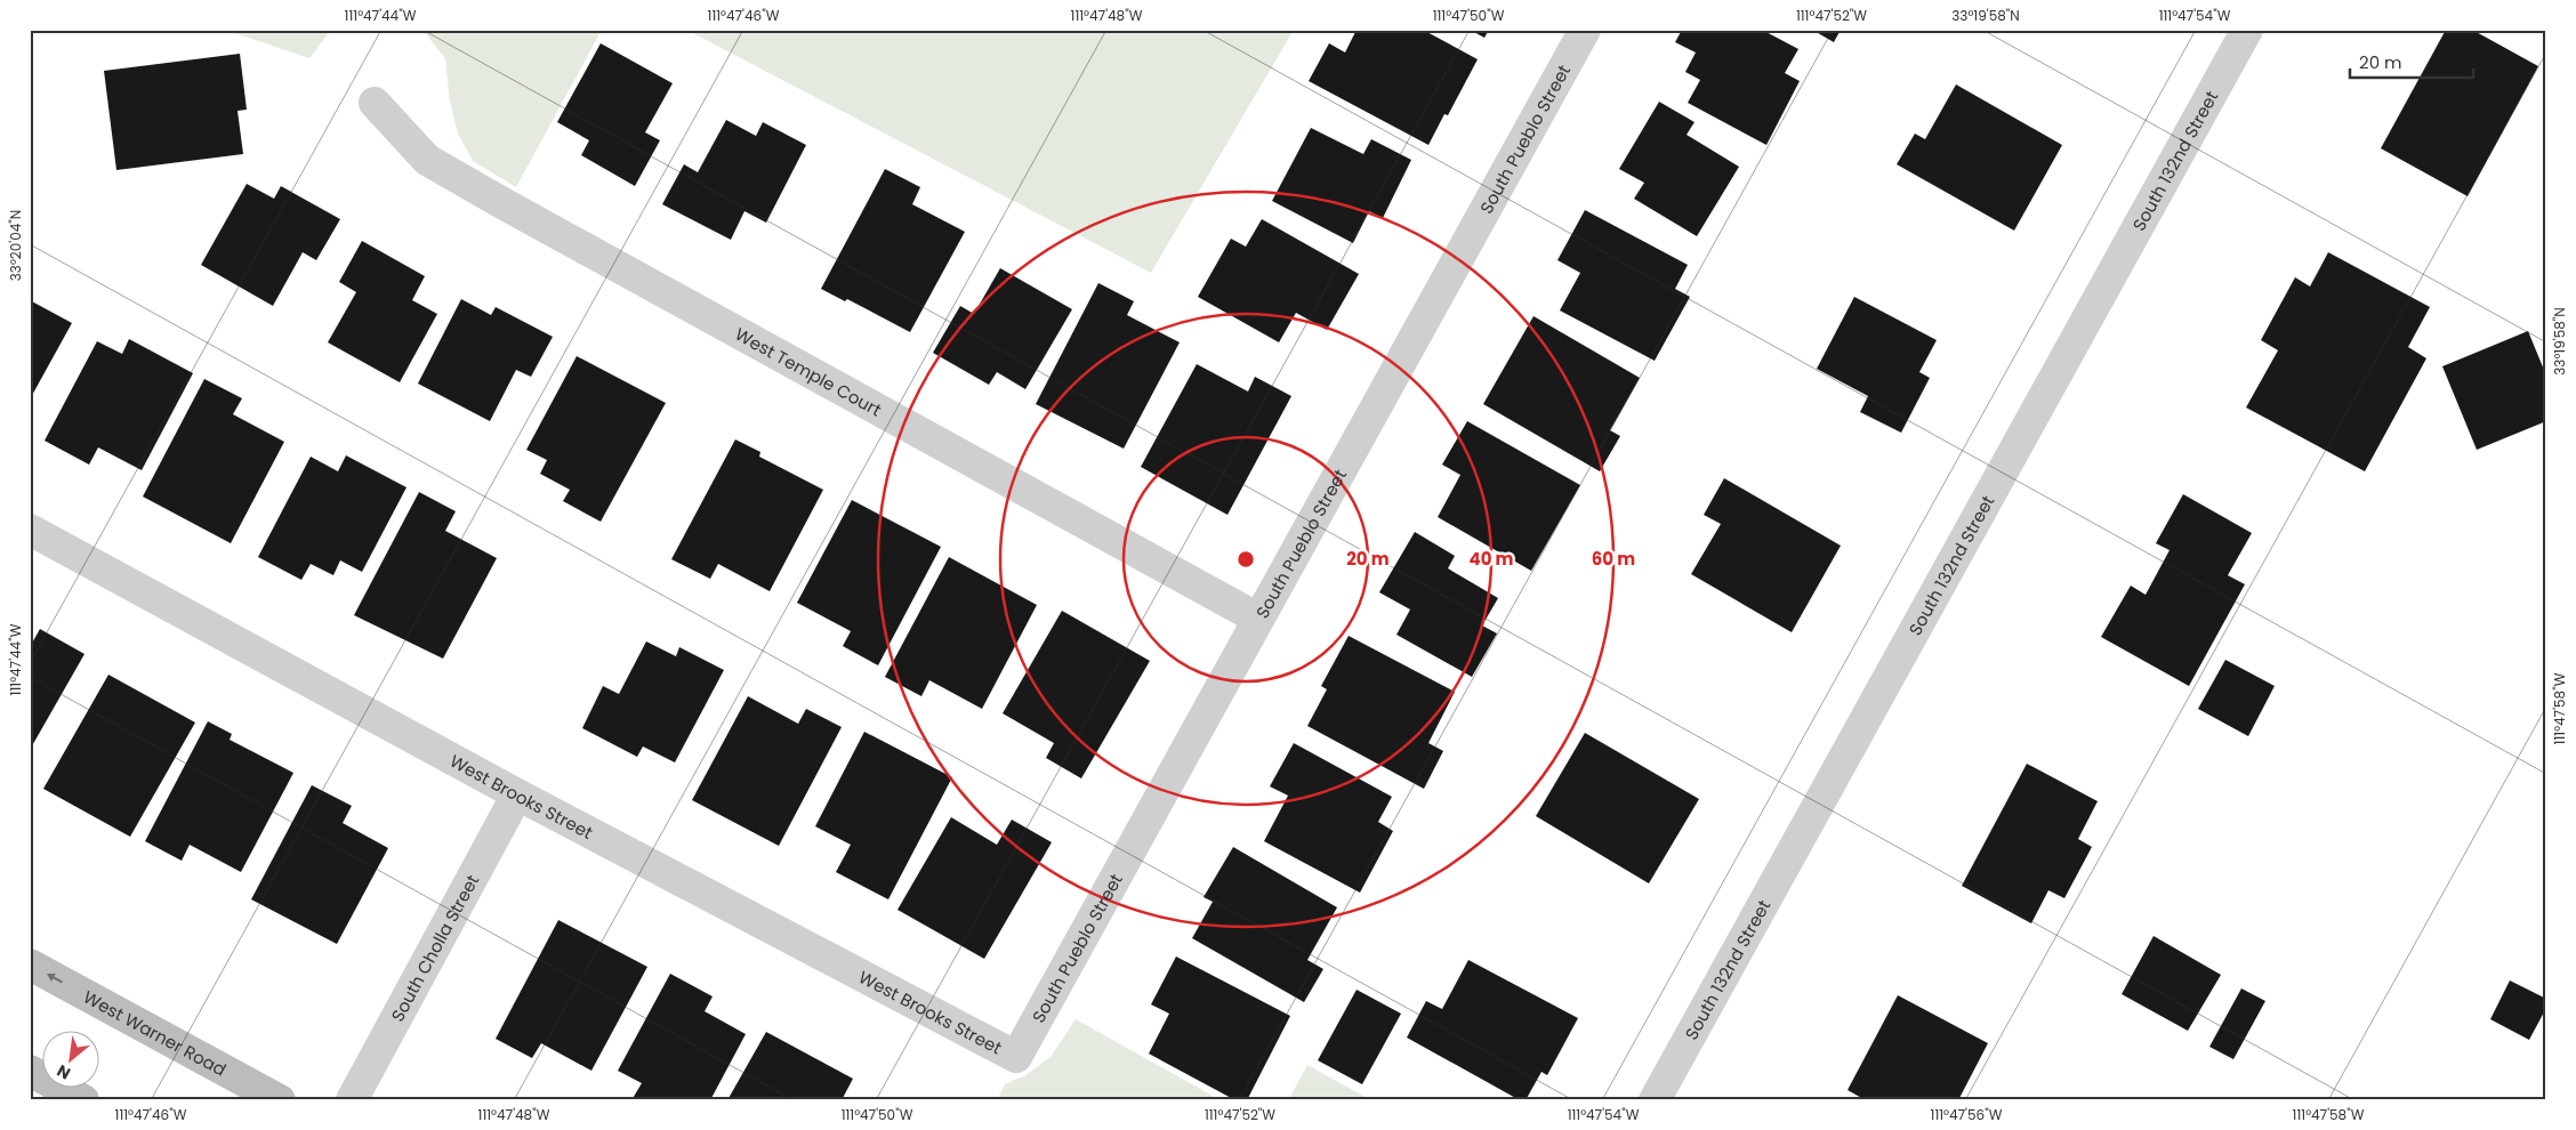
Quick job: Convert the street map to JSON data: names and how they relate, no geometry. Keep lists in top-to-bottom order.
{
  "streets": {
    "main road": ["West Warner Road"],
    "street": [
      "South Pueblo Street",
      "South 132nd Street",
      "West Temple Court",
      "West Brooks Street",
      "South Cholla Street"
    ]
  },
  "crossings": [
    ["South Pueblo Street", "West Temple Court"],
    ["South Pueblo Street", "West Brooks Street"],
    ["West Brooks Street", "South Cholla Street"]
  ],
  "one_way": ["West Warner Road"],
  "scale_bar": "20 m",
  "north": "bottom left",
  "coordinates": [
    "111°47'44\"W",
    "111°47'46\"W",
    "111°47'48\"W",
    "111°47'50\"W",
    "111°47'52\"W",
    "33°19'58\"N",
    "111°47'54\"W",
    "33°20'04\"N",
    "111°47'58\"W",
    "111°47'56\"W"
  ],
  "rings": ["20 m", "40 m", "60 m"]
}
